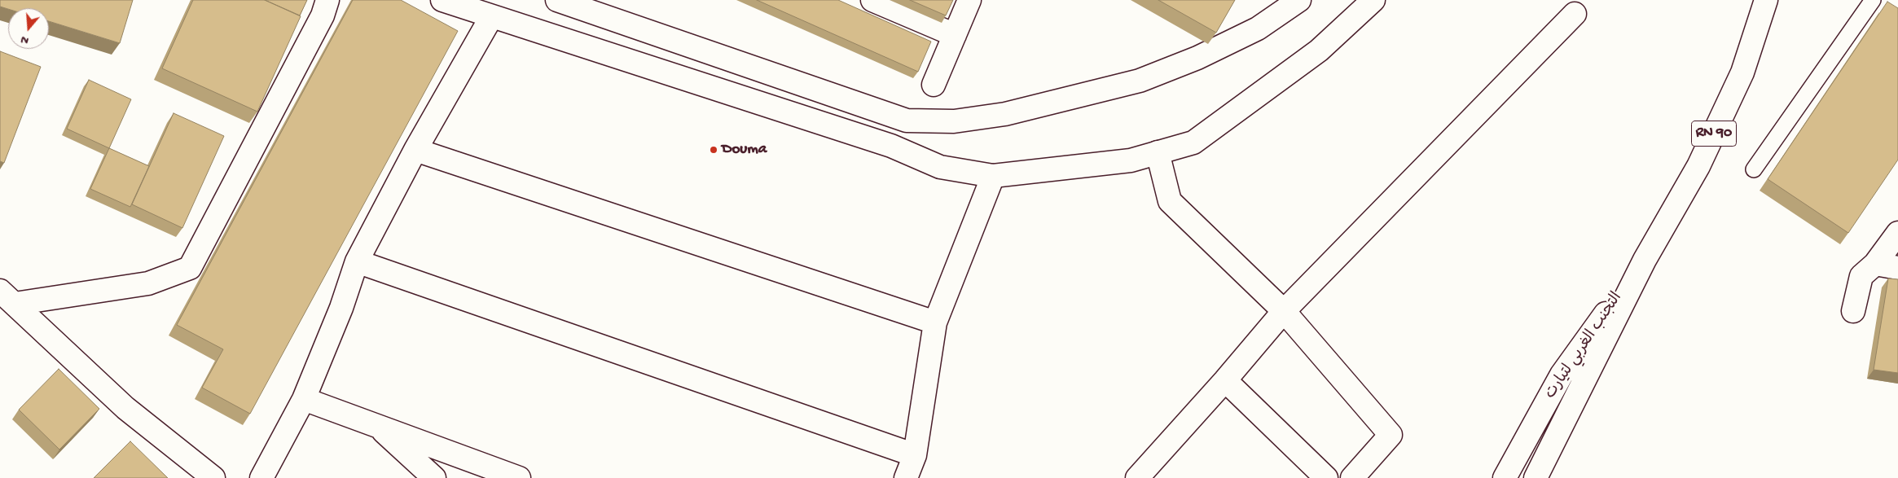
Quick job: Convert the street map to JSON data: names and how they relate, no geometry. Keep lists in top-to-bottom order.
{
  "streets": {
    "main road": ["RN 90", "التجنب الغربي لتيارت"]
  },
  "places": ["Douma"],
  "north": "bottom"
}
